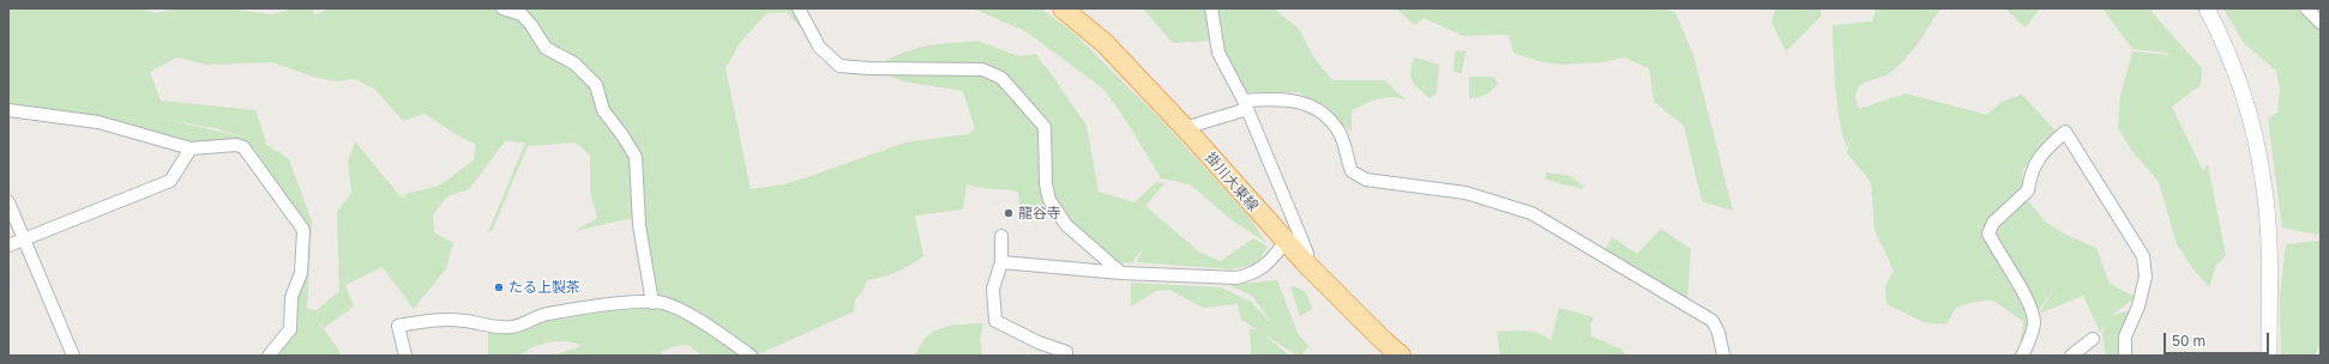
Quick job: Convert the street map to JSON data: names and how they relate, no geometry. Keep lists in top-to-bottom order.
{
  "streets": {
    "main road": ["掛川大東線"]
  },
  "places": ["龍谷寺", "たる上製茶"],
  "scale_bar": "50 m"
}
